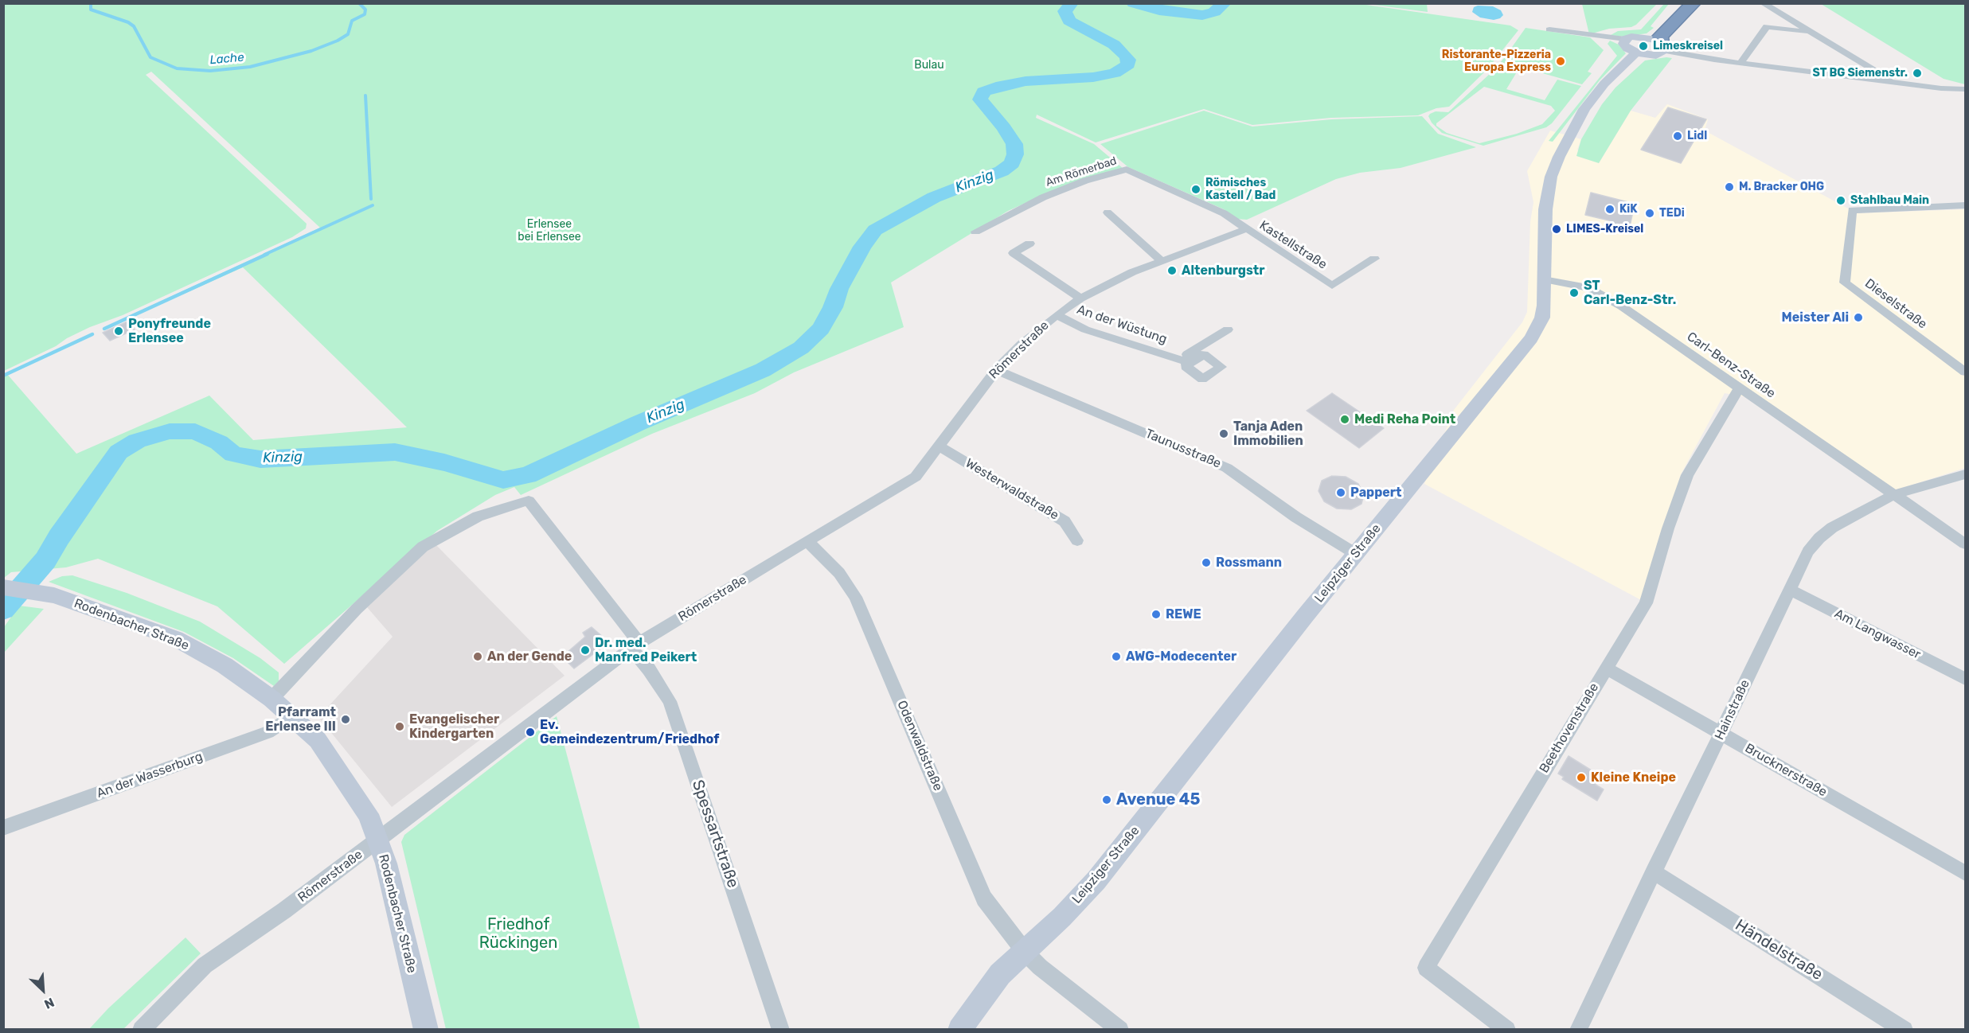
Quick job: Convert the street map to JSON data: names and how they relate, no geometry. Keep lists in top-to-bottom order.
{
  "streets": {
    "main road": ["Leipziger Straße", "Rodenbacher Straße"],
    "street": [
      "Am Römerbad",
      "Kastellstraße",
      "Dieselstraße",
      "An der Wüstung",
      "Römerstraße",
      "Carl-Benz-Straße",
      "Taunusstraße",
      "Westerwaldstraße",
      "Am Langwasser",
      "Hainstraße",
      "Beethovenstraße",
      "Odenwaldstraße",
      "Brucknerstraße",
      "An der Wasserburg",
      "Spessartstraße",
      "Händelstraße"
    ]
  },
  "crossings": [
    ["Am Römerbad", "Kastellstraße"],
    ["Am Römerbad", "Römerstraße"],
    ["Kastellstraße", "Römerstraße"],
    ["An der Wüstung", "Römerstraße"],
    ["Römerstraße", "Taunusstraße"],
    ["Römerstraße", "Westerwaldstraße"],
    ["Römerstraße", "Rodenbacher Straße"],
    ["Römerstraße", "Odenwaldstraße"],
    ["Römerstraße", "Spessartstraße"],
    ["Carl-Benz-Straße", "Leipziger Straße"],
    ["Carl-Benz-Straße", "Hainstraße"],
    ["Carl-Benz-Straße", "Beethovenstraße"],
    ["Taunusstraße", "Leipziger Straße"],
    ["Leipziger Straße", "Odenwaldstraße"],
    ["Rodenbacher Straße", "An der Wasserburg"],
    ["Am Langwasser", "Hainstraße"],
    ["Hainstraße", "Brucknerstraße"],
    ["Hainstraße", "Händelstraße"],
    ["Beethovenstraße", "Brucknerstraße"]
  ],
  "water": ["Lache", "Kinzig"],
  "parks": ["Bulau", "Erlensee bei Erlensee", "Friedhof Rückingen"],
  "places": [
    "Limeskreisel",
    "Ristorante-Pizzeria Europa Express",
    "ST BG Siemenstr.",
    "Lidl",
    "M. Bracker OHG",
    "Römisches Kastell / Bad",
    "Stahlbau Main",
    "KiK",
    "TEDi",
    "LIMES-Kreisel",
    "Altenburgstr",
    "ST Carl-Benz-Str.",
    "Meister Ali",
    "Ponyfreunde Erlensee",
    "Medi Reha Point",
    "Tanja Aden Immobilien",
    "Pappert",
    "Rossmann",
    "REWE",
    "Dr. med. Manfred Peikert",
    "An der Gende",
    "AWG-Modecenter",
    "Pfarramt Erlensee III",
    "Evangelischer Kindergarten",
    "Ev. Gemeindezentrum/Friedhof",
    "Kleine Kneipe",
    "Avenue 45"
  ],
  "north": "bottom right"
}
